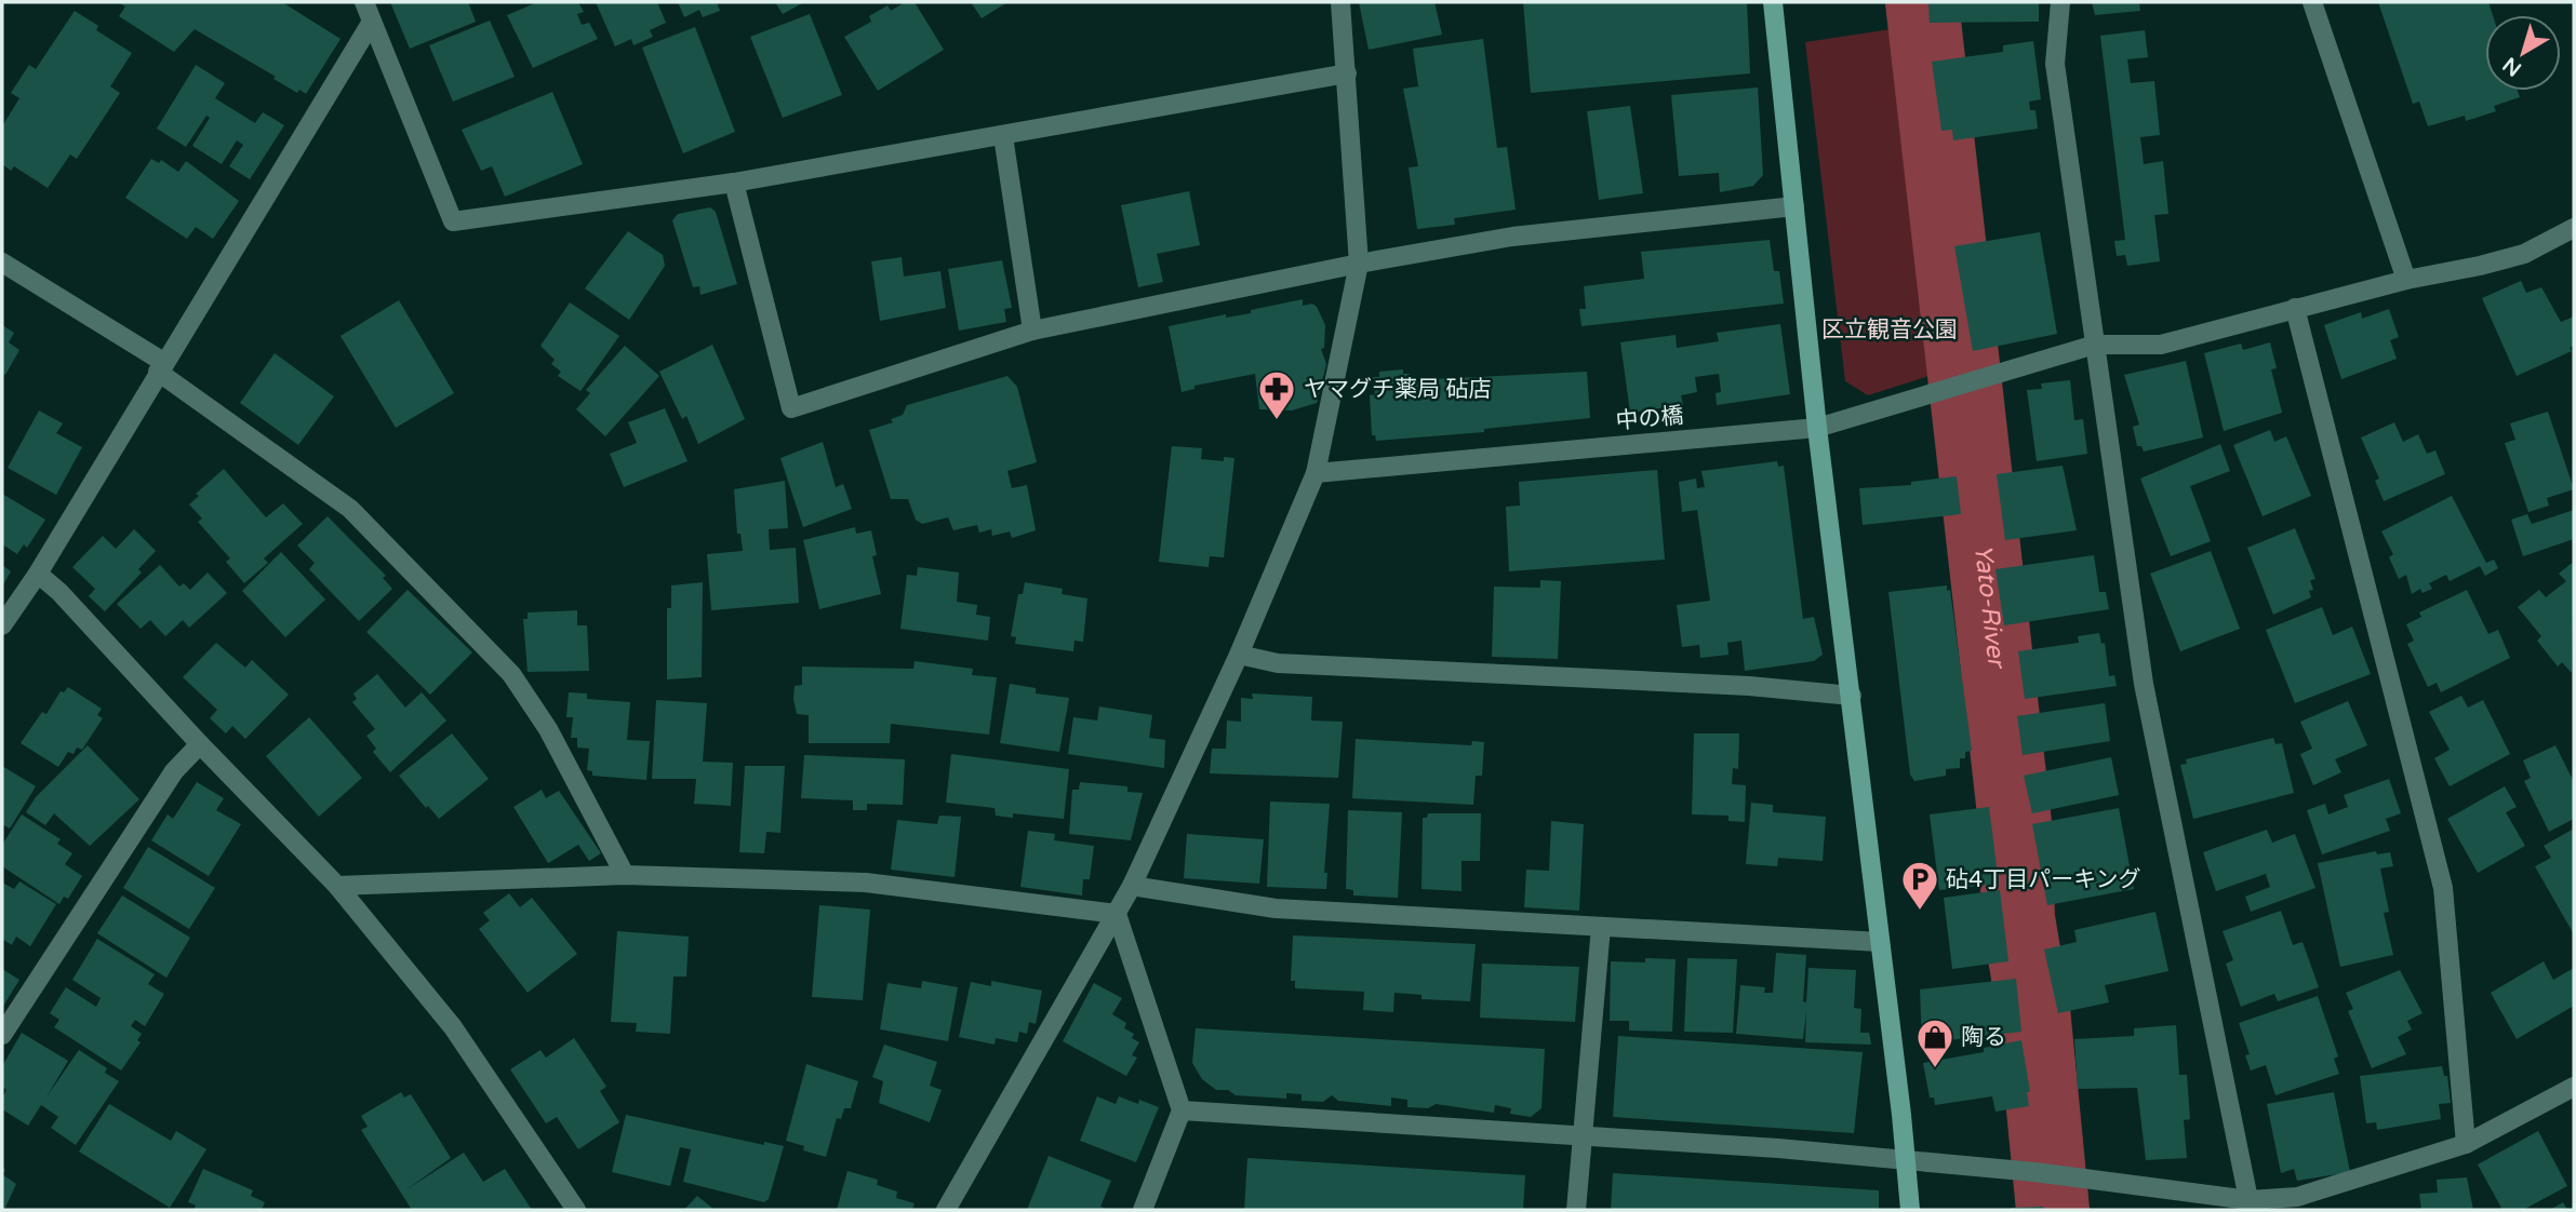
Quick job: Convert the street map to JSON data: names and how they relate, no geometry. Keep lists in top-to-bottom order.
{
  "streets": {
    "street": ["中の橋"]
  },
  "water": ["Yato-River"],
  "parks": ["区立観音公園"],
  "places": {
    "pharmacy": ["ヤマグチ薬局 砧店"],
    "parking": ["砧4丁目パーキング"],
    "shop": ["陶る"]
  },
  "north": "bottom left"
}
